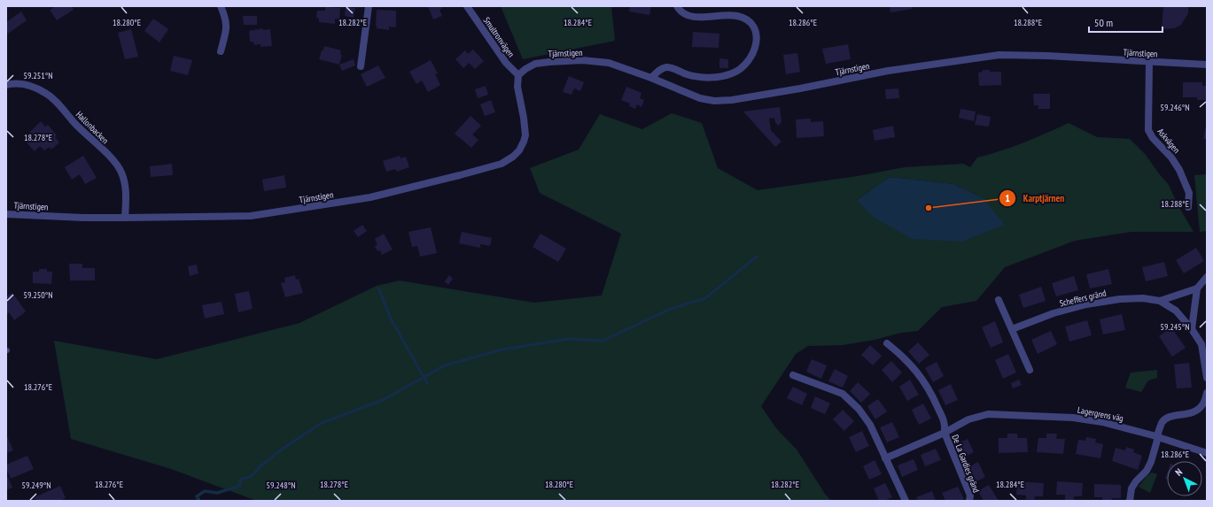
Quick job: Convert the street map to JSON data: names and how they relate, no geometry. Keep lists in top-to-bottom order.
{
  "streets": {
    "street": [
      "Smultronvägen",
      "Tjärnstigen",
      "Hallonbacken",
      "Askvägen",
      "Scheffers gränd",
      "Lagergrens väg",
      "De La Gardies gränd"
    ]
  },
  "crossings": [
    ["Smultronvägen", "Tjärnstigen"],
    ["Tjärnstigen", "Hallonbacken"],
    ["Tjärnstigen", "Askvägen"],
    ["Lagergrens väg", "De La Gardies gränd"]
  ],
  "places": ["Karptjärnen"],
  "scale_bar": "50 m",
  "north": "top left",
  "coordinates": [
    "18.280°E",
    "18.282°E",
    "18.284°E",
    "18.286°E",
    "18.288°E",
    "59.251°N",
    "59.246°N",
    "18.278°E",
    "59.250°N",
    "59.245°N",
    "18.276°E",
    "59.249°N",
    "59.248°N"
  ]
}
